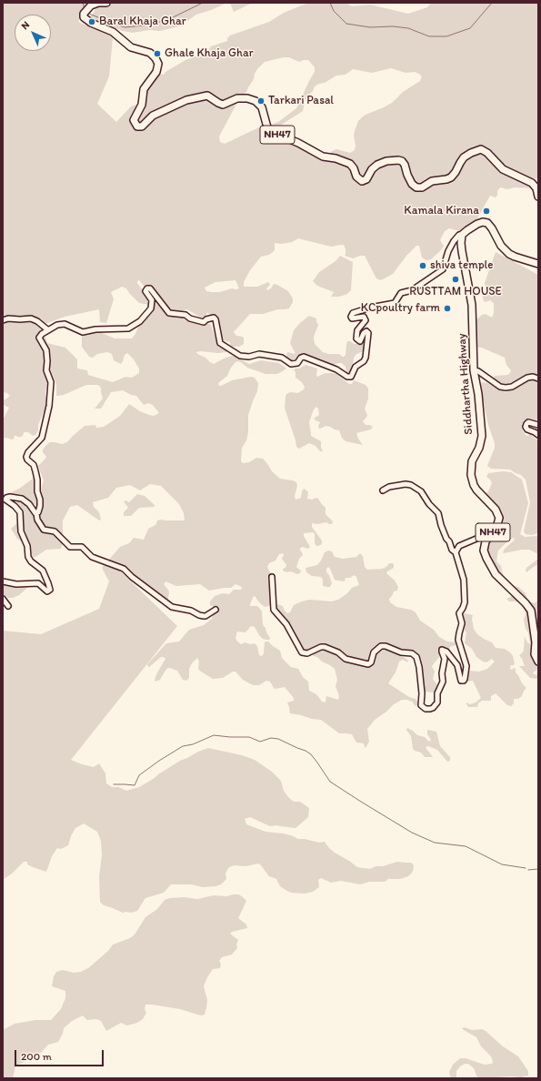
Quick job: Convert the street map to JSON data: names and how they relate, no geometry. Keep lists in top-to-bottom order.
{
  "streets": {
    "highway": ["NH47", "Siddhartha Highway"]
  },
  "places": [
    "Baral Khaja Ghar",
    "Ghale Khaja Ghar",
    "Tarkari Pasal",
    "Kamala Kirana",
    "shiva temple",
    "RUSTTAM HOUSE",
    "KCpoultry farm"
  ],
  "scale_bar": "200 m",
  "north": "top left"
}
